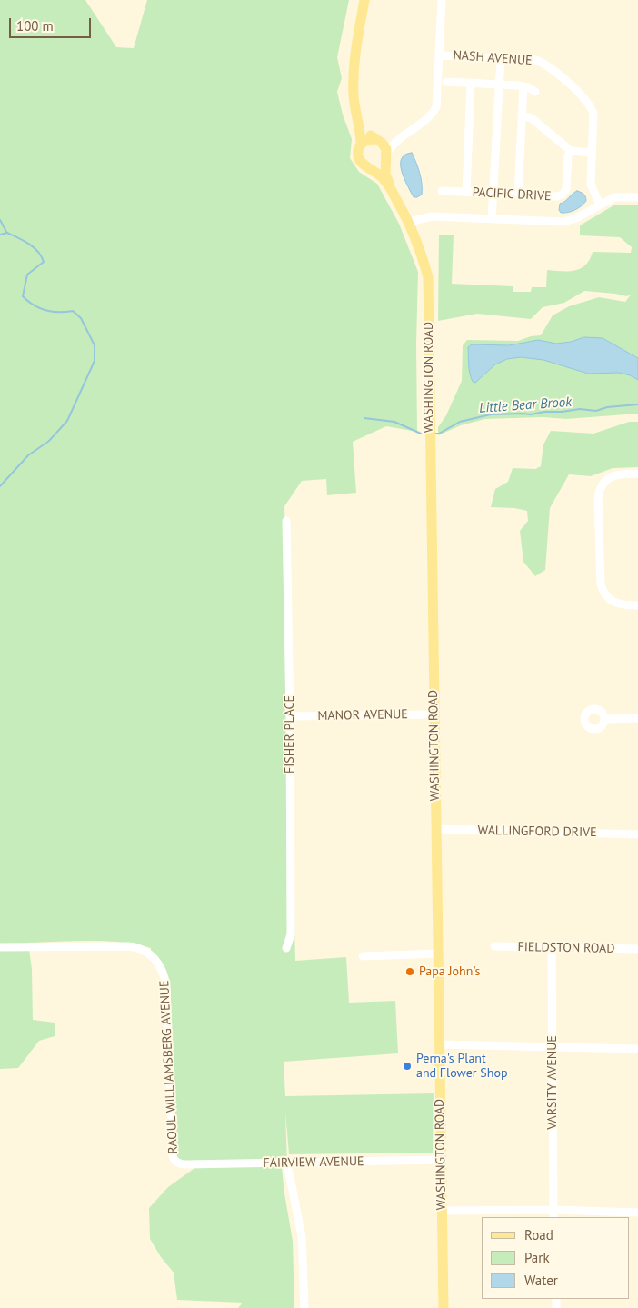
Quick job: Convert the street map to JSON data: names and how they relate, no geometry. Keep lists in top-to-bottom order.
{
  "streets": {
    "main road": ["WASHINGTON ROAD"],
    "street": [
      "NASH AVENUE",
      "PACIFIC DRIVE",
      "MANOR AVENUE",
      "FISHER PLACE",
      "WALLINGFORD DRIVE",
      "FIELDSTON ROAD",
      "RAOUL WILLIAMSBERG AVENUE",
      "VARSITY AVENUE",
      "FAIRVIEW AVENUE"
    ]
  },
  "crossings": [
    ["WASHINGTON ROAD", "MANOR AVENUE"],
    ["WASHINGTON ROAD", "WALLINGFORD DRIVE"],
    ["WASHINGTON ROAD", "FAIRVIEW AVENUE"],
    ["MANOR AVENUE", "FISHER PLACE"],
    ["FIELDSTON ROAD", "VARSITY AVENUE"],
    ["RAOUL WILLIAMSBERG AVENUE", "FAIRVIEW AVENUE"]
  ],
  "water": ["Little Bear Brook"],
  "places": ["Papa John's", "Perna's Plant and Flower Shop"],
  "legend": ["Road", "Park", "Water"],
  "scale_bar": "100 m"
}
